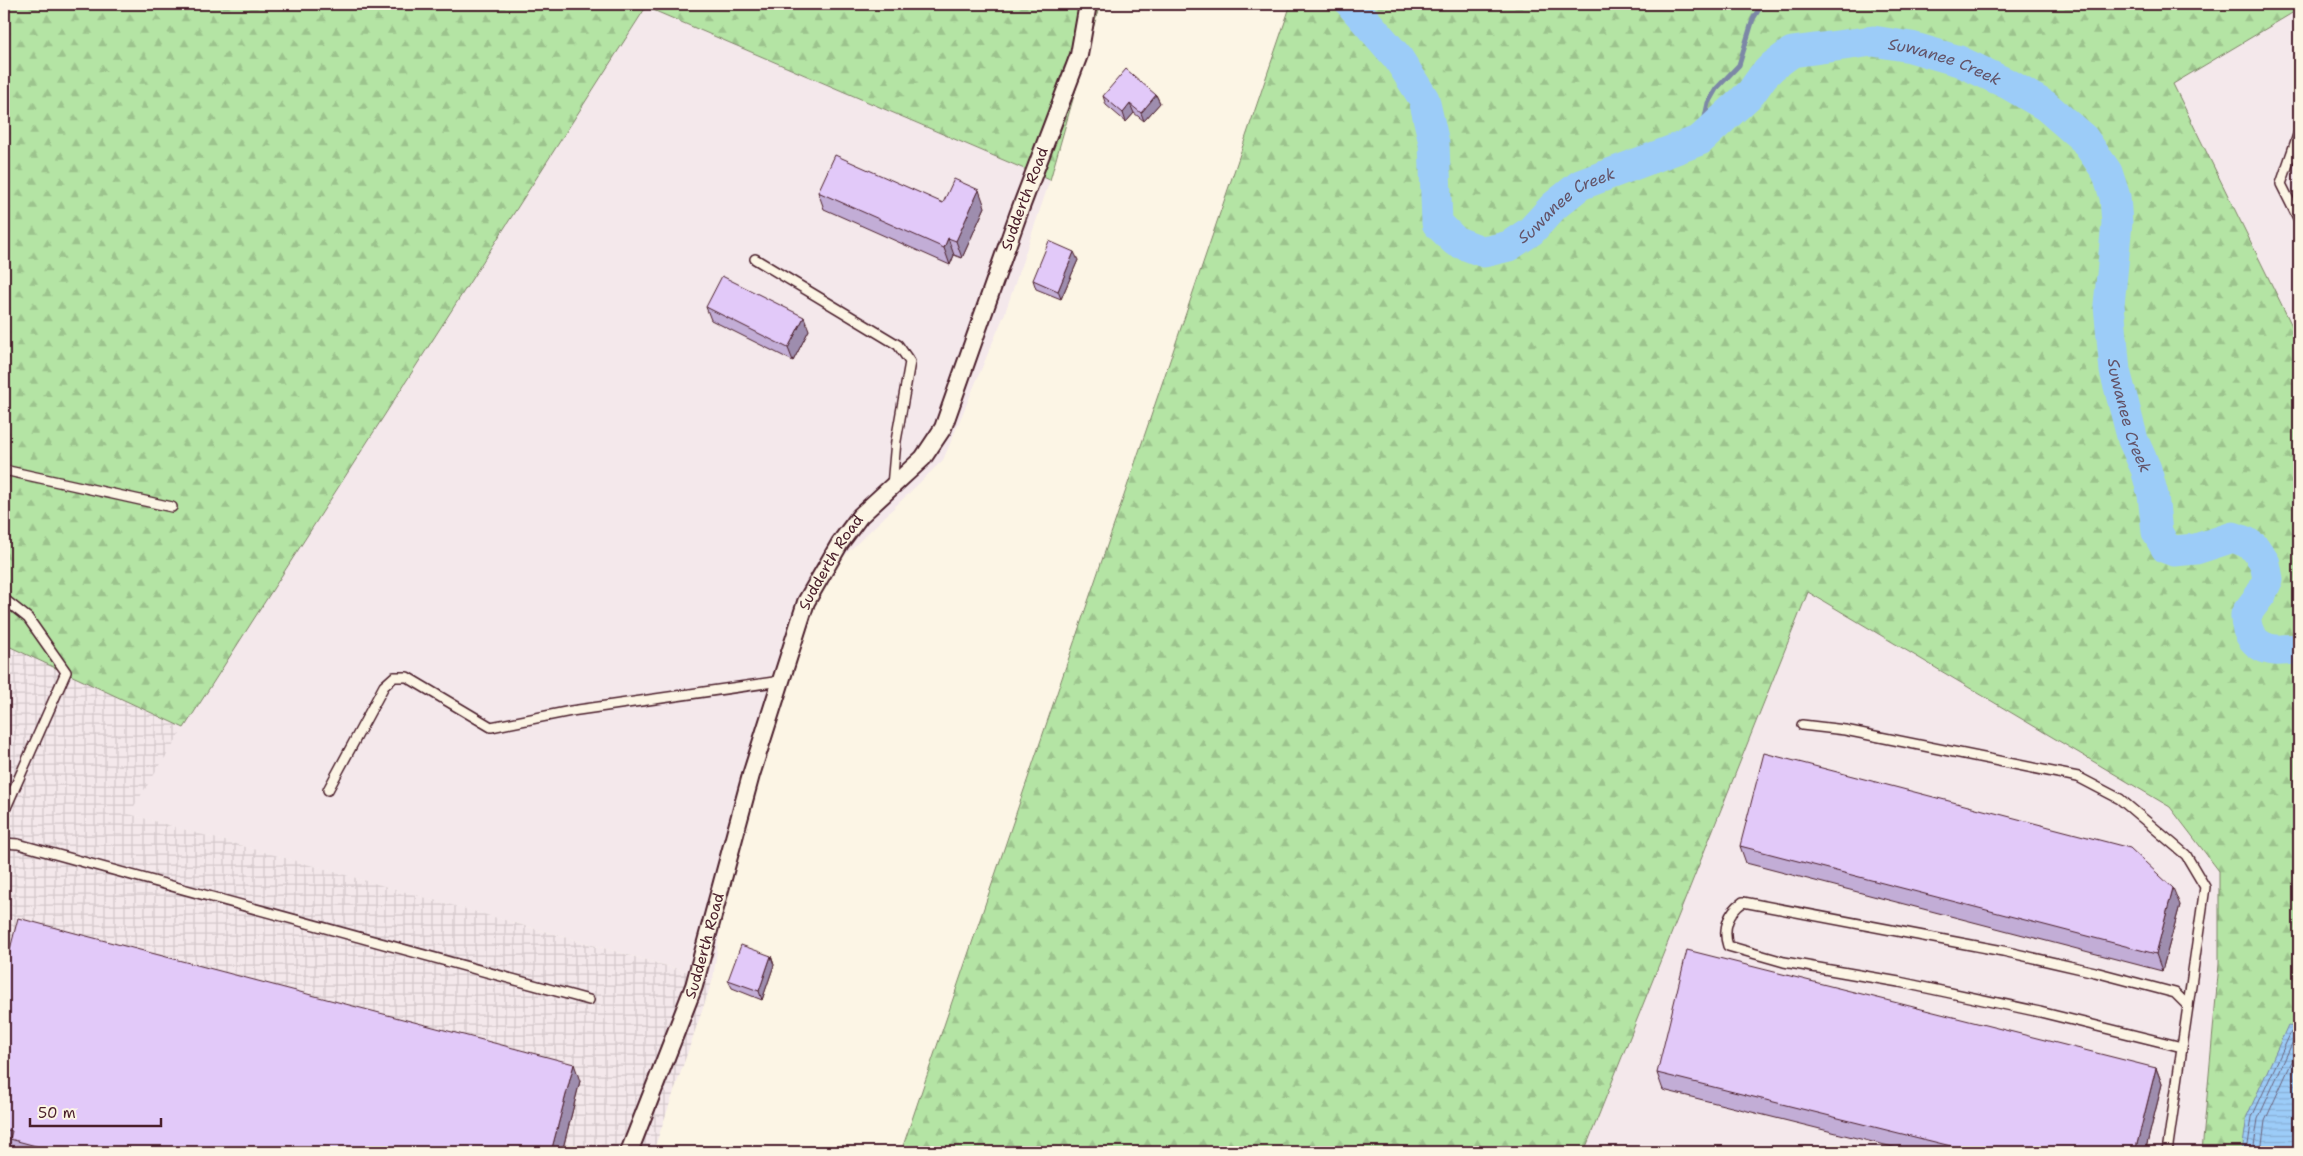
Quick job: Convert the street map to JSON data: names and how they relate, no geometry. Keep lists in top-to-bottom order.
{
  "streets": {
    "street": ["Sudderth Road"]
  },
  "water": ["Suwanee Creek"],
  "scale_bar": "50 m"
}
